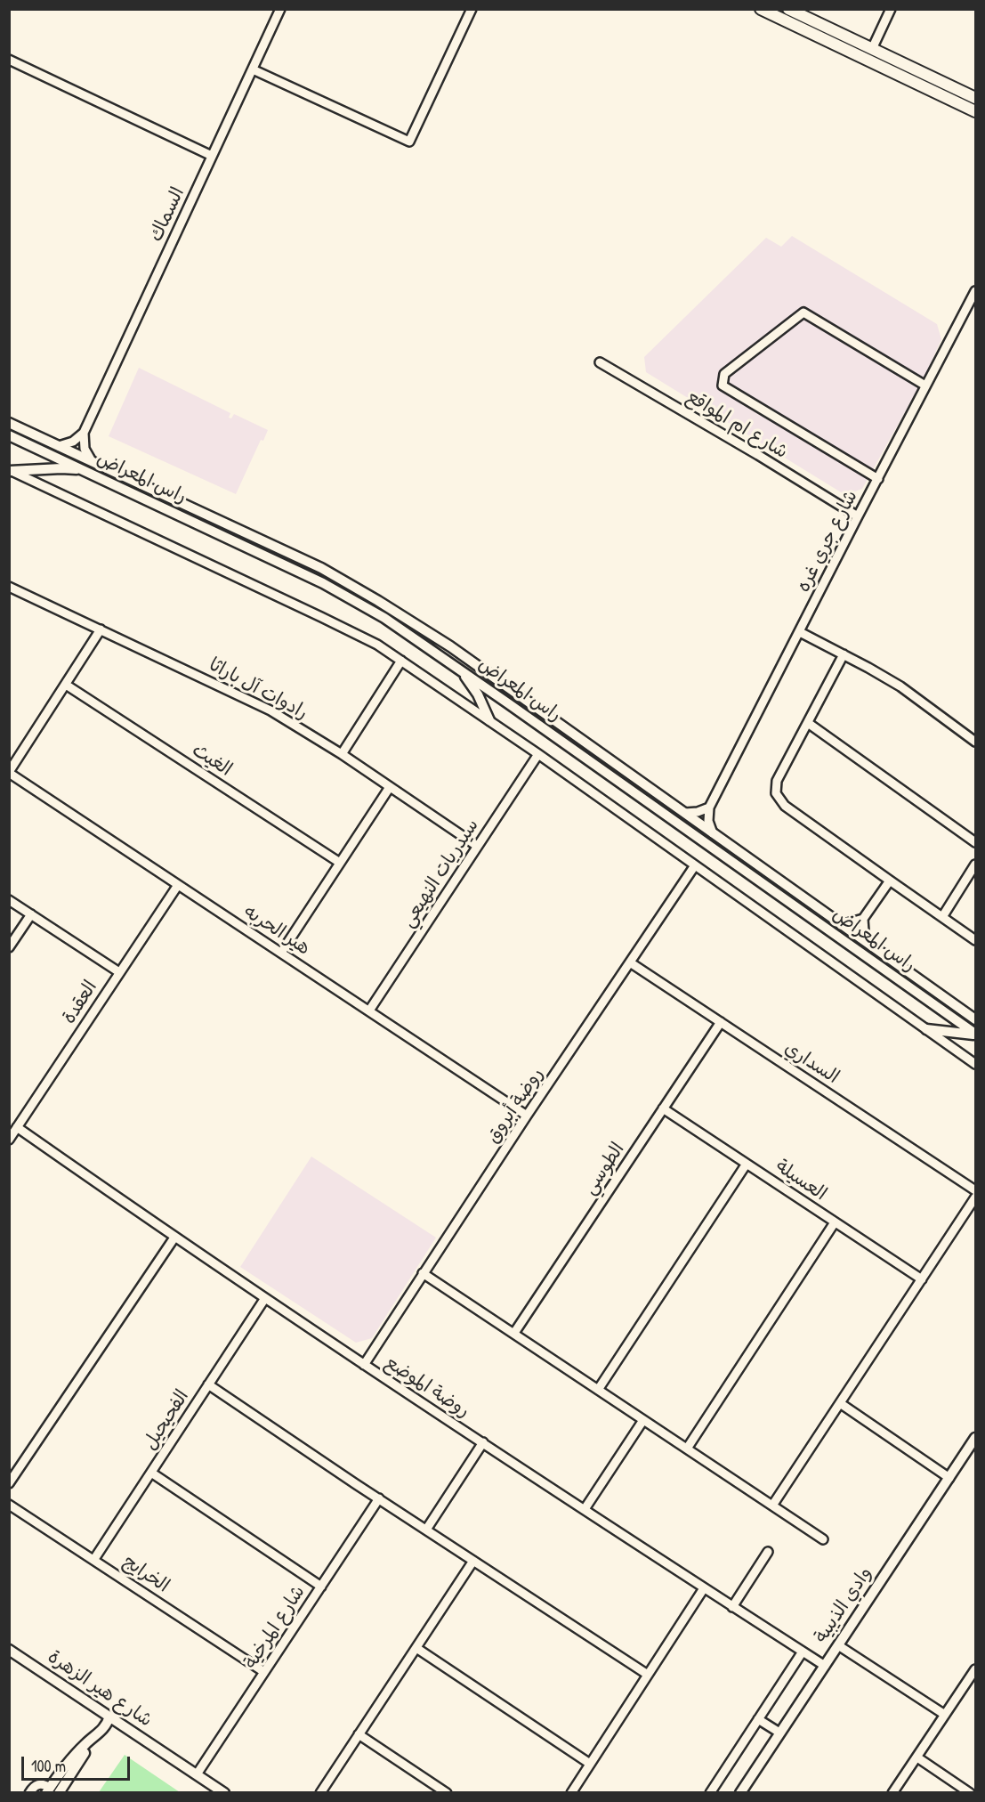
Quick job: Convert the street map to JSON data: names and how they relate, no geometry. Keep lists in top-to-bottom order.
{
  "streets": {
    "street": [
      "السماك",
      "شارع ام المواقع",
      "راس المعراض",
      "شارع جري غره",
      "رادوات آل باراثا",
      "الغيث",
      "سيدريات النهيعي",
      "هير الحربه",
      "العقدة",
      "السداري",
      "روضة أبروق",
      "الطوسي",
      "العسيلة",
      "روضة الموضع",
      "الفحيحيل",
      "الخرايج",
      "وادي الذيبية",
      "شارع المرخية",
      "شارع هير الزهرة"
    ]
  },
  "crossings": [
    ["شارع ام المواقع", "شارع جري غره"],
    ["رادوات آل باراثا", "سيدريات النهيعي"],
    ["سيدريات النهيعي", "هير الحربه"],
    ["هير الحربه", "العقدة"],
    ["هير الحربه", "روضة أبروق"],
    ["العقدة", "روضة الموضع"],
    ["السداري", "روضة أبروق"],
    ["السداري", "الطوسي"],
    ["روضة أبروق", "روضة الموضع"],
    ["الطوسي", "العسيلة"],
    ["روضة الموضع", "الفحيحيل"],
    ["روضة الموضع", "وادي الذيبية"],
    ["الفحيحيل", "الخرايج"],
    ["الخرايج", "شارع المرخية"],
    ["شارع المرخية", "شارع هير الزهرة"]
  ],
  "scale_bar": "100 m"
}
